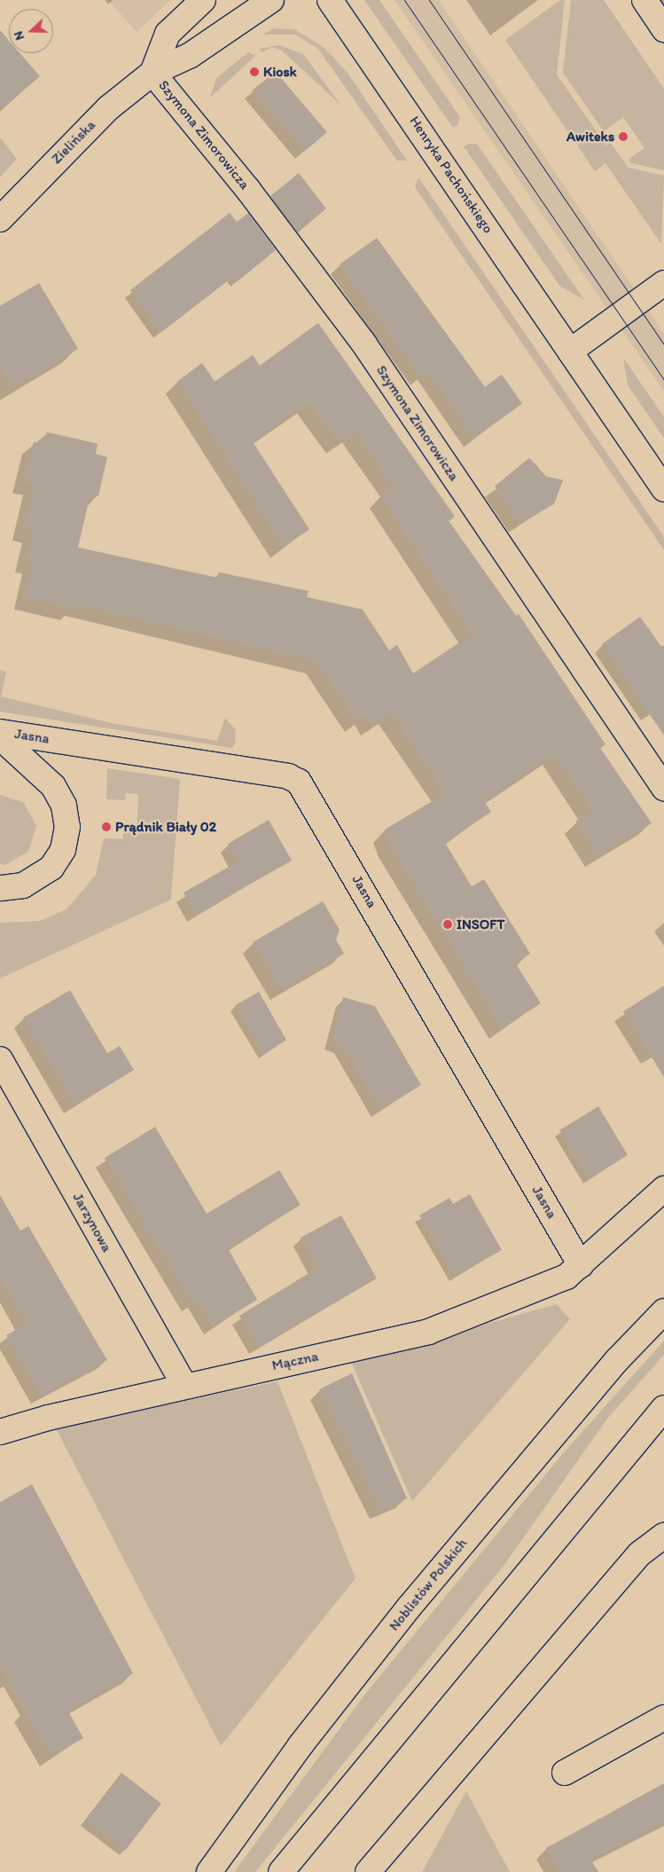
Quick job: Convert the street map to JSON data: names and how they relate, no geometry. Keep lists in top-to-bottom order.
{
  "streets": {
    "street": [
      "Szymona Zimorowicza",
      "Zielińska",
      "Henryka Pachońskiego",
      "Jasna",
      "Jarzynowa",
      "Mączna",
      "Noblistów Polskich"
    ]
  },
  "crossings": [
    ["Szymona Zimorowicza", "Zielińska"],
    ["Jasna", "Mączna"],
    ["Jarzynowa", "Mączna"]
  ],
  "places": [
    "Kiosk",
    "Awiteks",
    "Prądnik Biały 02",
    "INSOFT"
  ],
  "north": "left"
}
